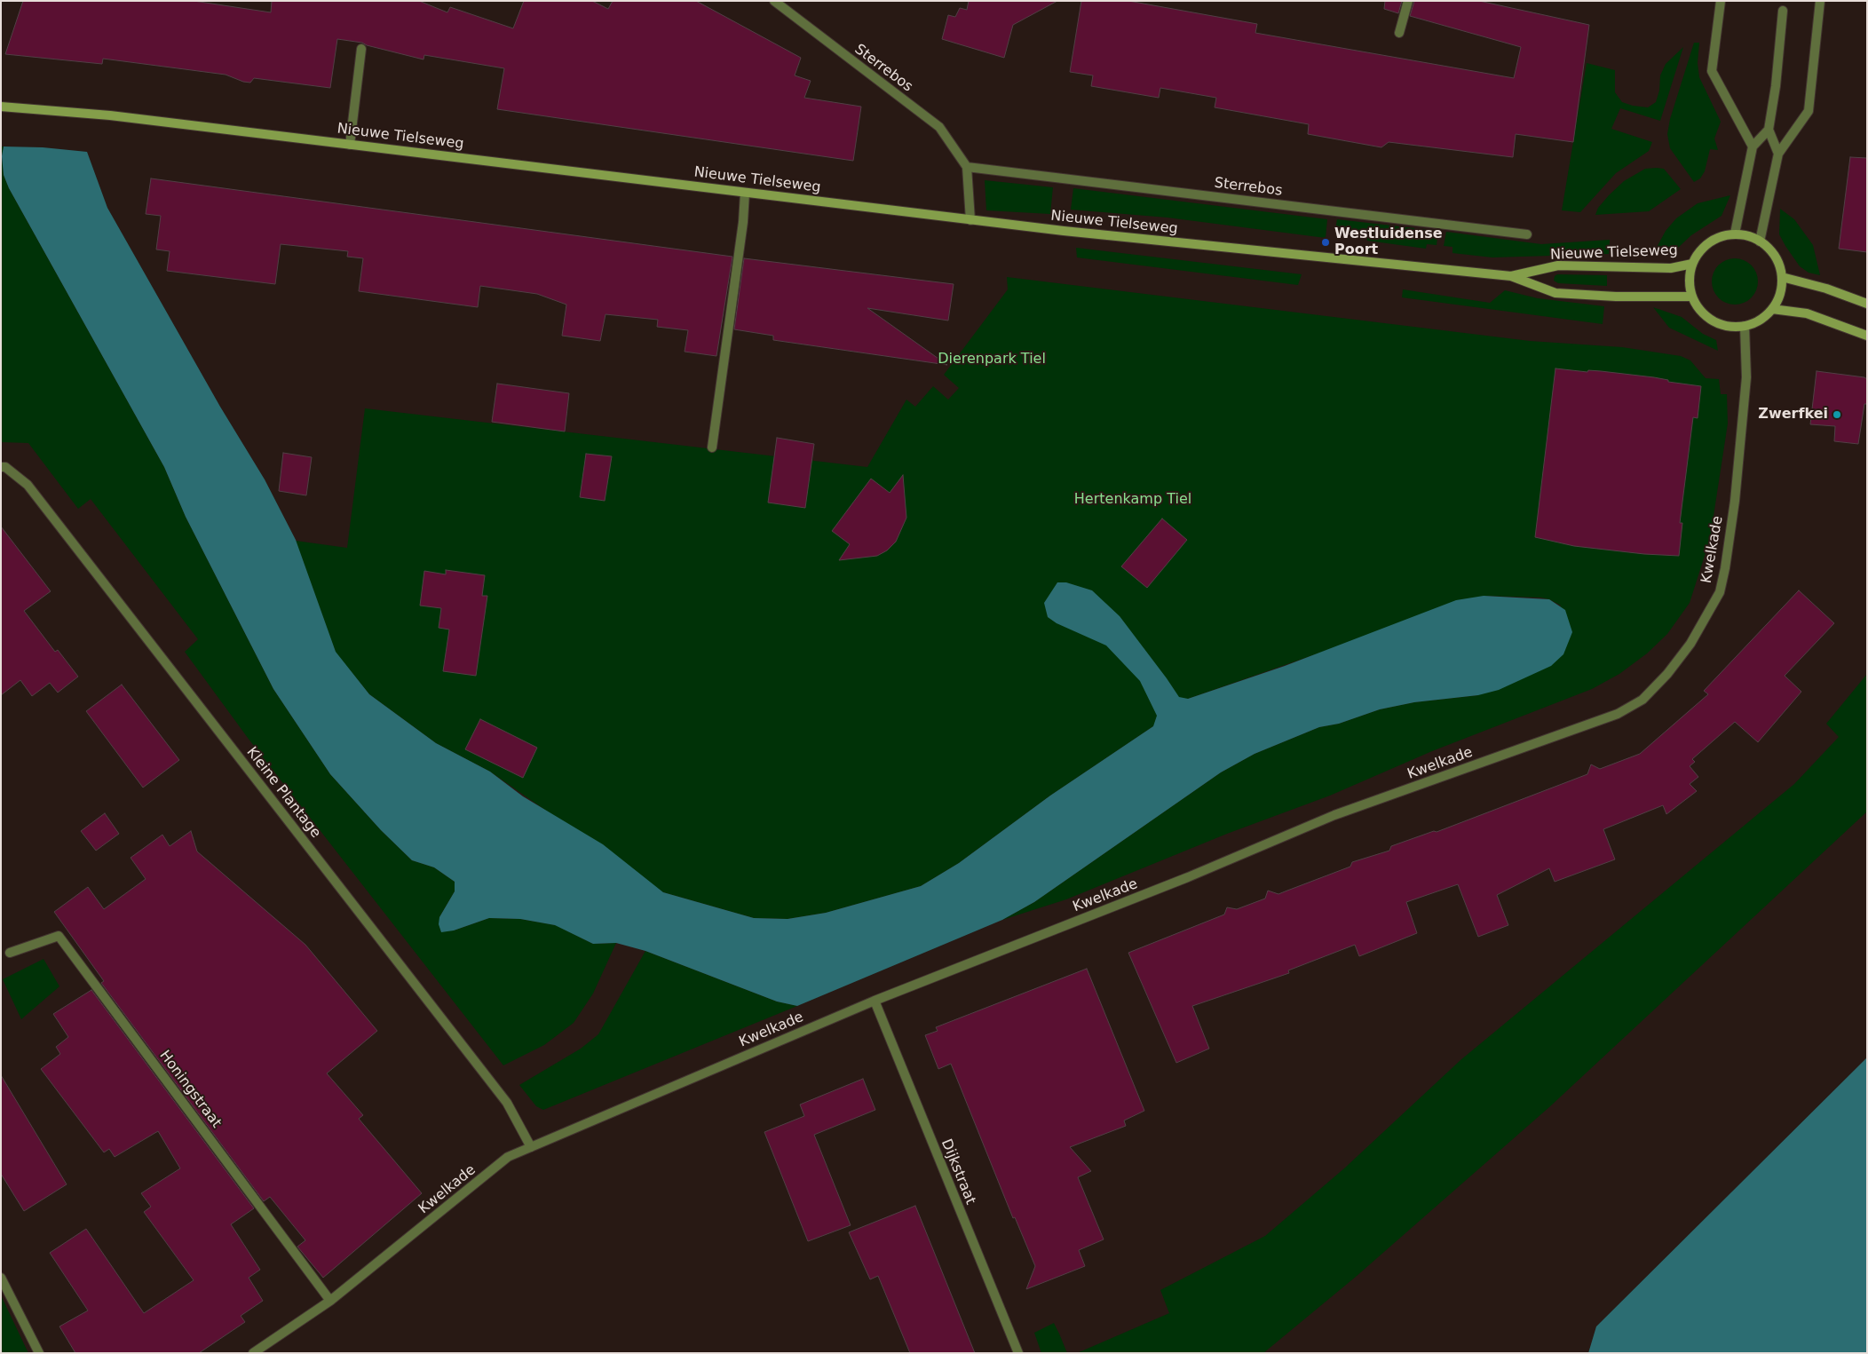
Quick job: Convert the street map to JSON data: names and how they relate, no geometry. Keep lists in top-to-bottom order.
{
  "streets": {
    "main road": ["Nieuwe Tielseweg"],
    "street": [
      "Sterrebos",
      "Kwelkade",
      "Kleine Plantage",
      "Honingstraat",
      "Dijkstraat"
    ]
  },
  "crossings": [
    ["Nieuwe Tielseweg", "Kwelkade"],
    ["Kwelkade", "Kleine Plantage"],
    ["Kwelkade", "Honingstraat"],
    ["Kwelkade", "Dijkstraat"]
  ],
  "parks": ["Dierenpark Tiel", "Hertenkamp Tiel"],
  "places": ["Westluidense Poort", "Zwerfkei"]
}
